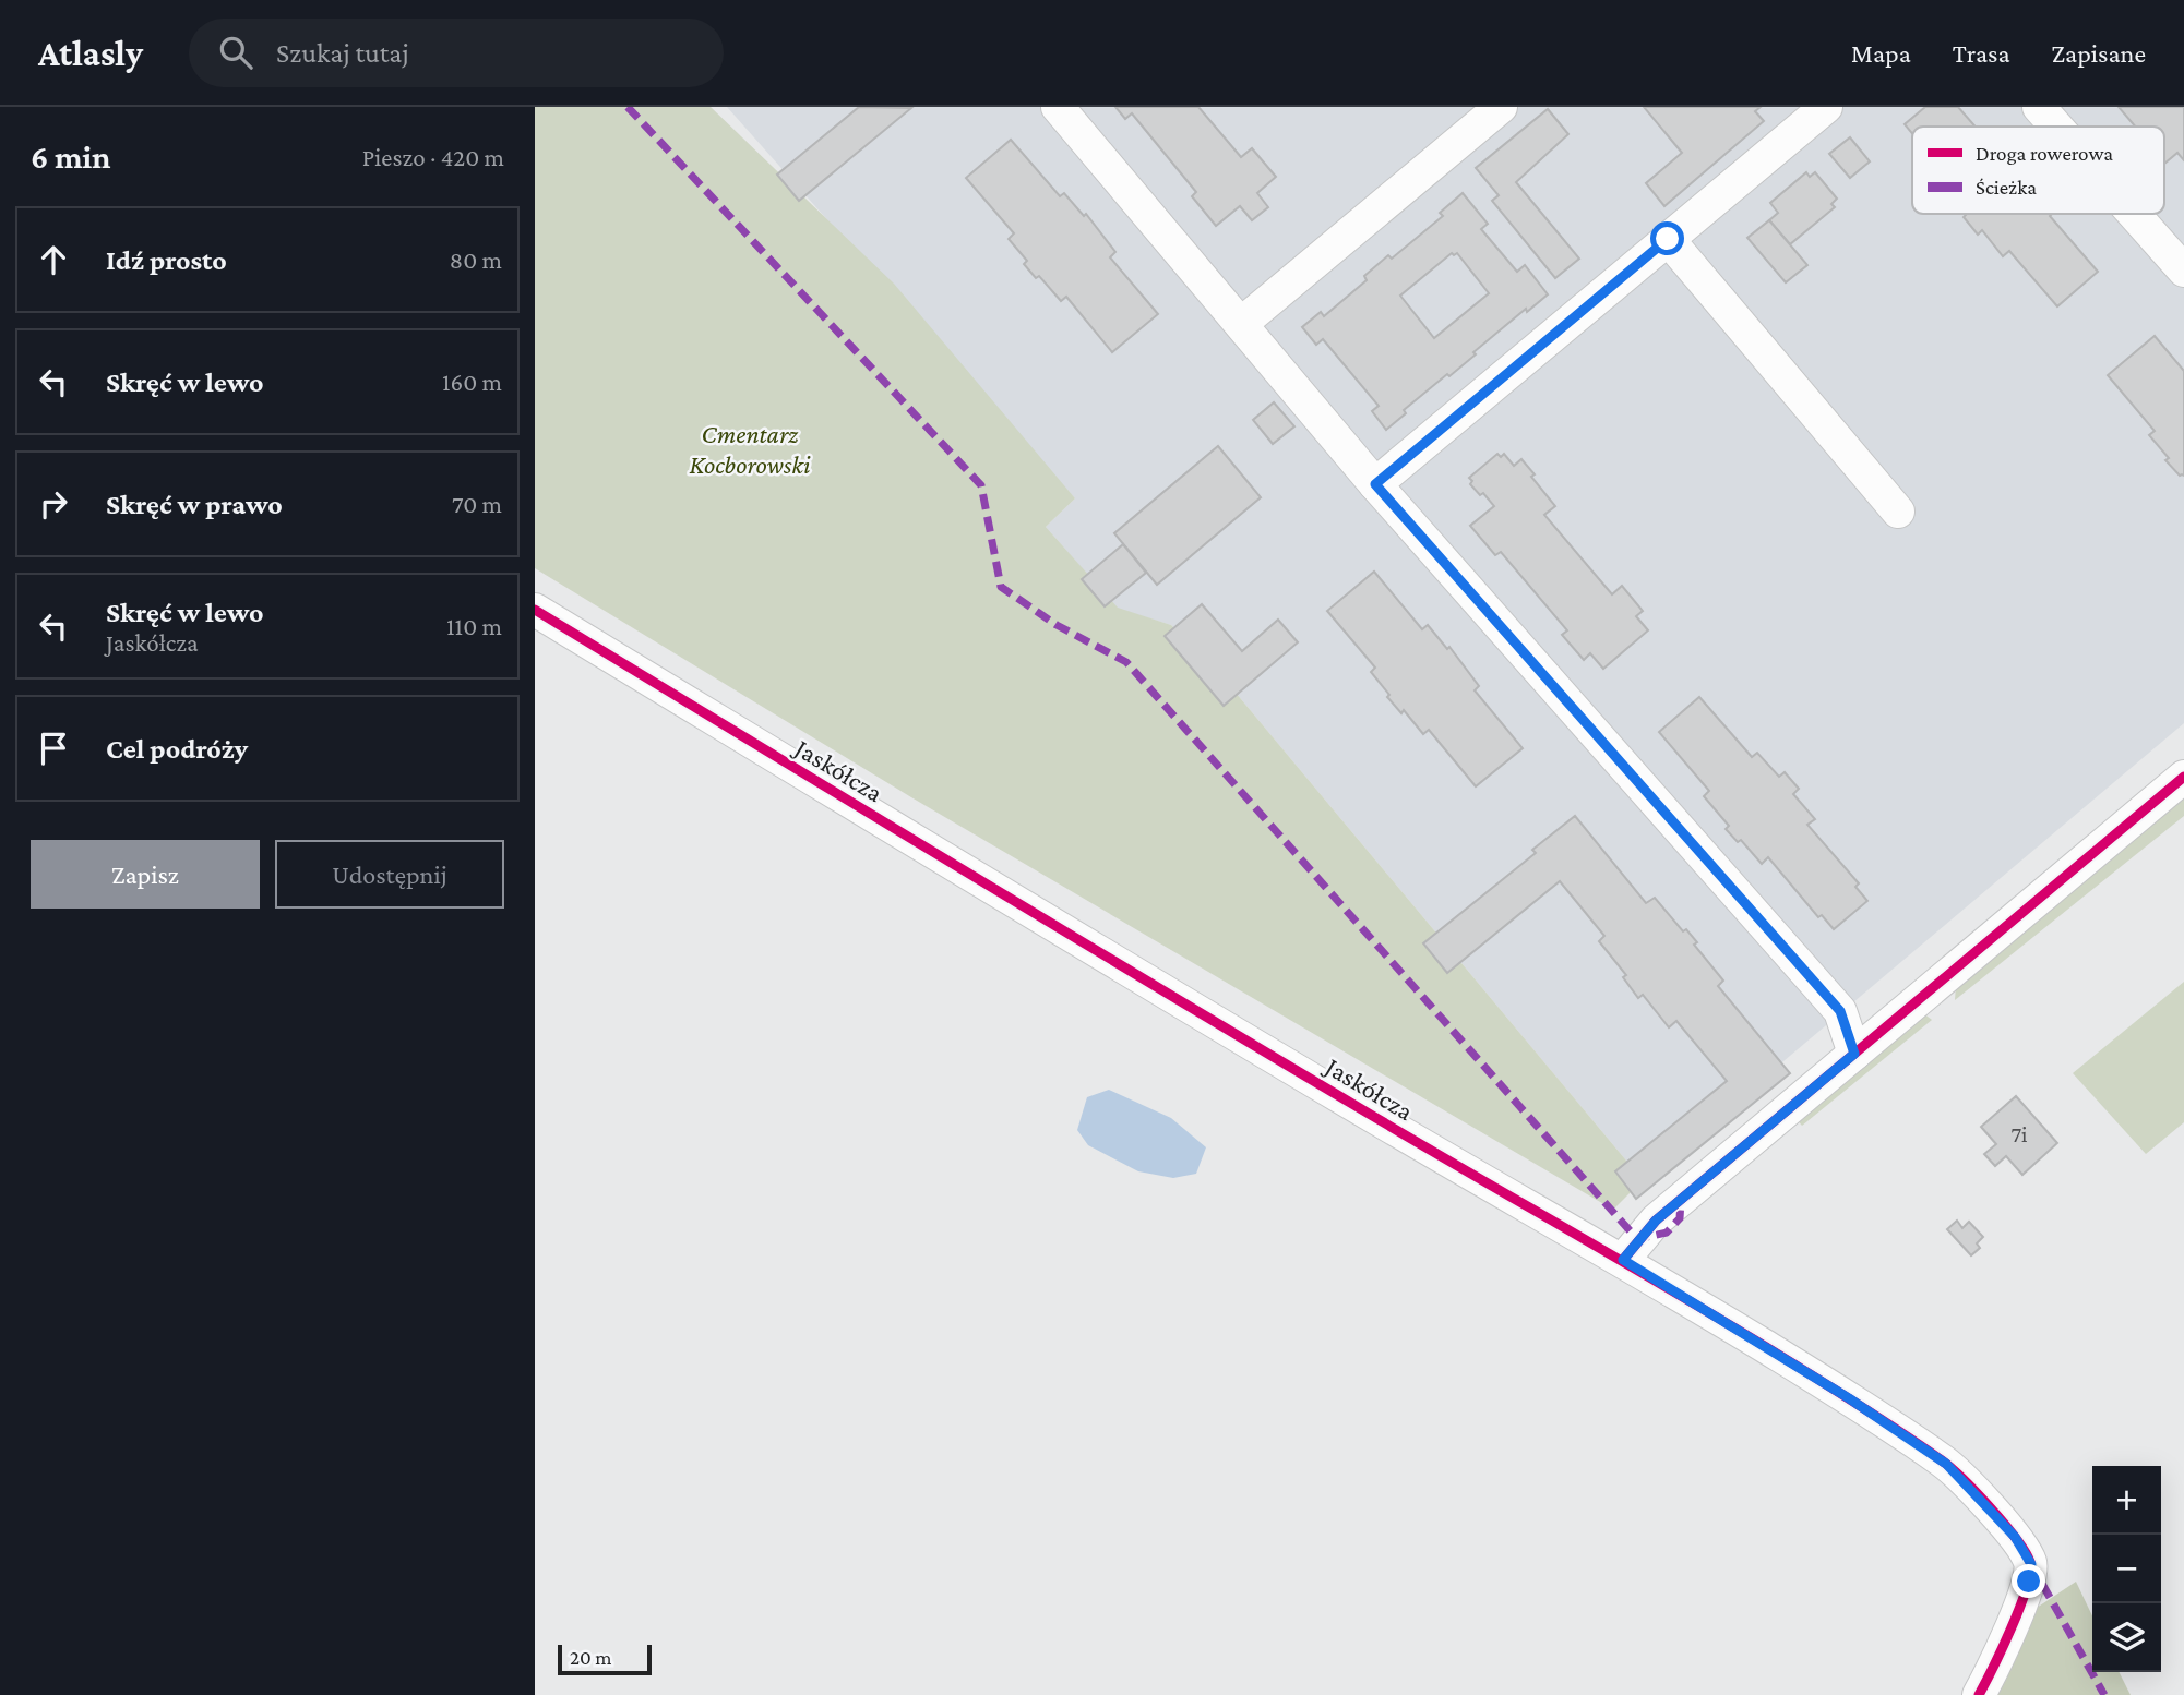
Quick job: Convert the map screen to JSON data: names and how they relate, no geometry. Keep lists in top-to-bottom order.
{
  "streets": {
    "street": ["Jaskółcza"]
  },
  "parks": ["Cmentarz Kocborowski"],
  "house_numbers": ["7i"],
  "legend": ["Droga rowerowa", "Ścieżka"],
  "scale_bar": "20 m",
  "page": {
    "header": "Atlasly",
    "search": "Szukaj tutaj",
    "nav": ["Mapa", "Trasa", "Zapisane"],
    "heading": ["6 min", "Pieszo · 420 m"],
    "list": [
      ["Idź prosto", "80 m"],
      ["Skręć w lewo", "160 m"],
      ["Skręć w prawo", "70 m"],
      ["Skręć w lewo", "Jaskółcza", "110 m"],
      "Cel podróży"
    ],
    "buttons": ["Zapisz", "Udostępnij"],
    "map_buttons": ["+", "−"],
    "scale": "20 m"
  }
}
